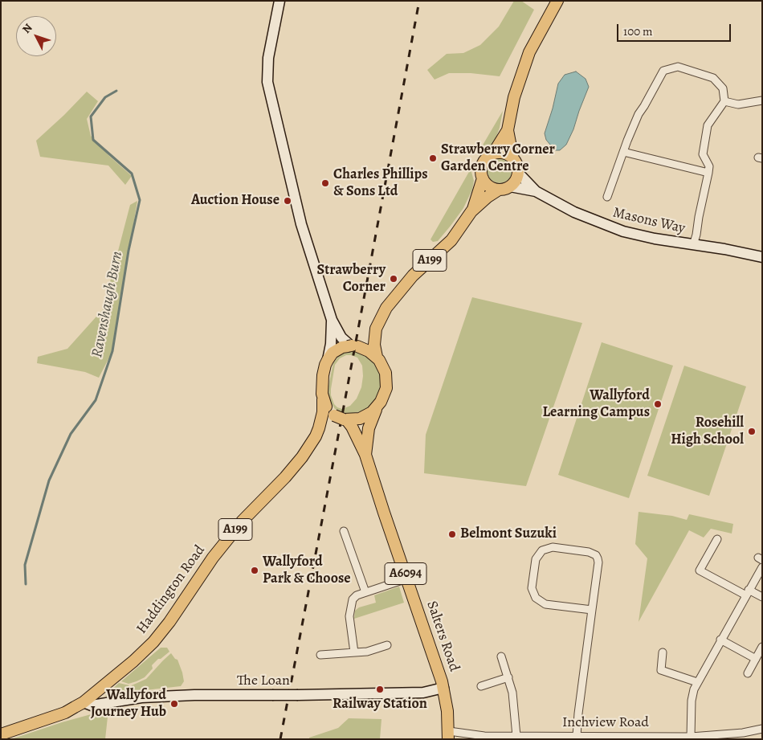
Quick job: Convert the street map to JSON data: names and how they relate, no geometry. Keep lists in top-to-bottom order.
{
  "streets": {
    "main road": [
      "A199",
      "A6094",
      "Haddington Road",
      "Salters Road"
    ],
    "street": ["Masons Way", "The Loan", "Inchview Road"]
  },
  "crossings": [
    ["Masons Way", "A199"],
    ["A199", "Haddington Road"],
    ["A199", "Salters Road"],
    ["Haddington Road", "Salters Road"],
    ["Haddington Road", "The Loan"],
    ["Salters Road", "The Loan"],
    ["Salters Road", "Inchview Road"]
  ],
  "water": ["Ravenshaugh Burn"],
  "places": [
    "Strawberry Corner Garden Centre",
    "Charles Phillips & Sons Ltd",
    "Auction House",
    "Strawberry Corner",
    "Wallyford Learning Campus",
    "Rosehill High School",
    "Belmont Suzuki",
    "Wallyford Park & Choose",
    "Railway Station",
    "Wallyford Journey Hub"
  ],
  "scale_bar": "100 m",
  "north": "top left"
}
